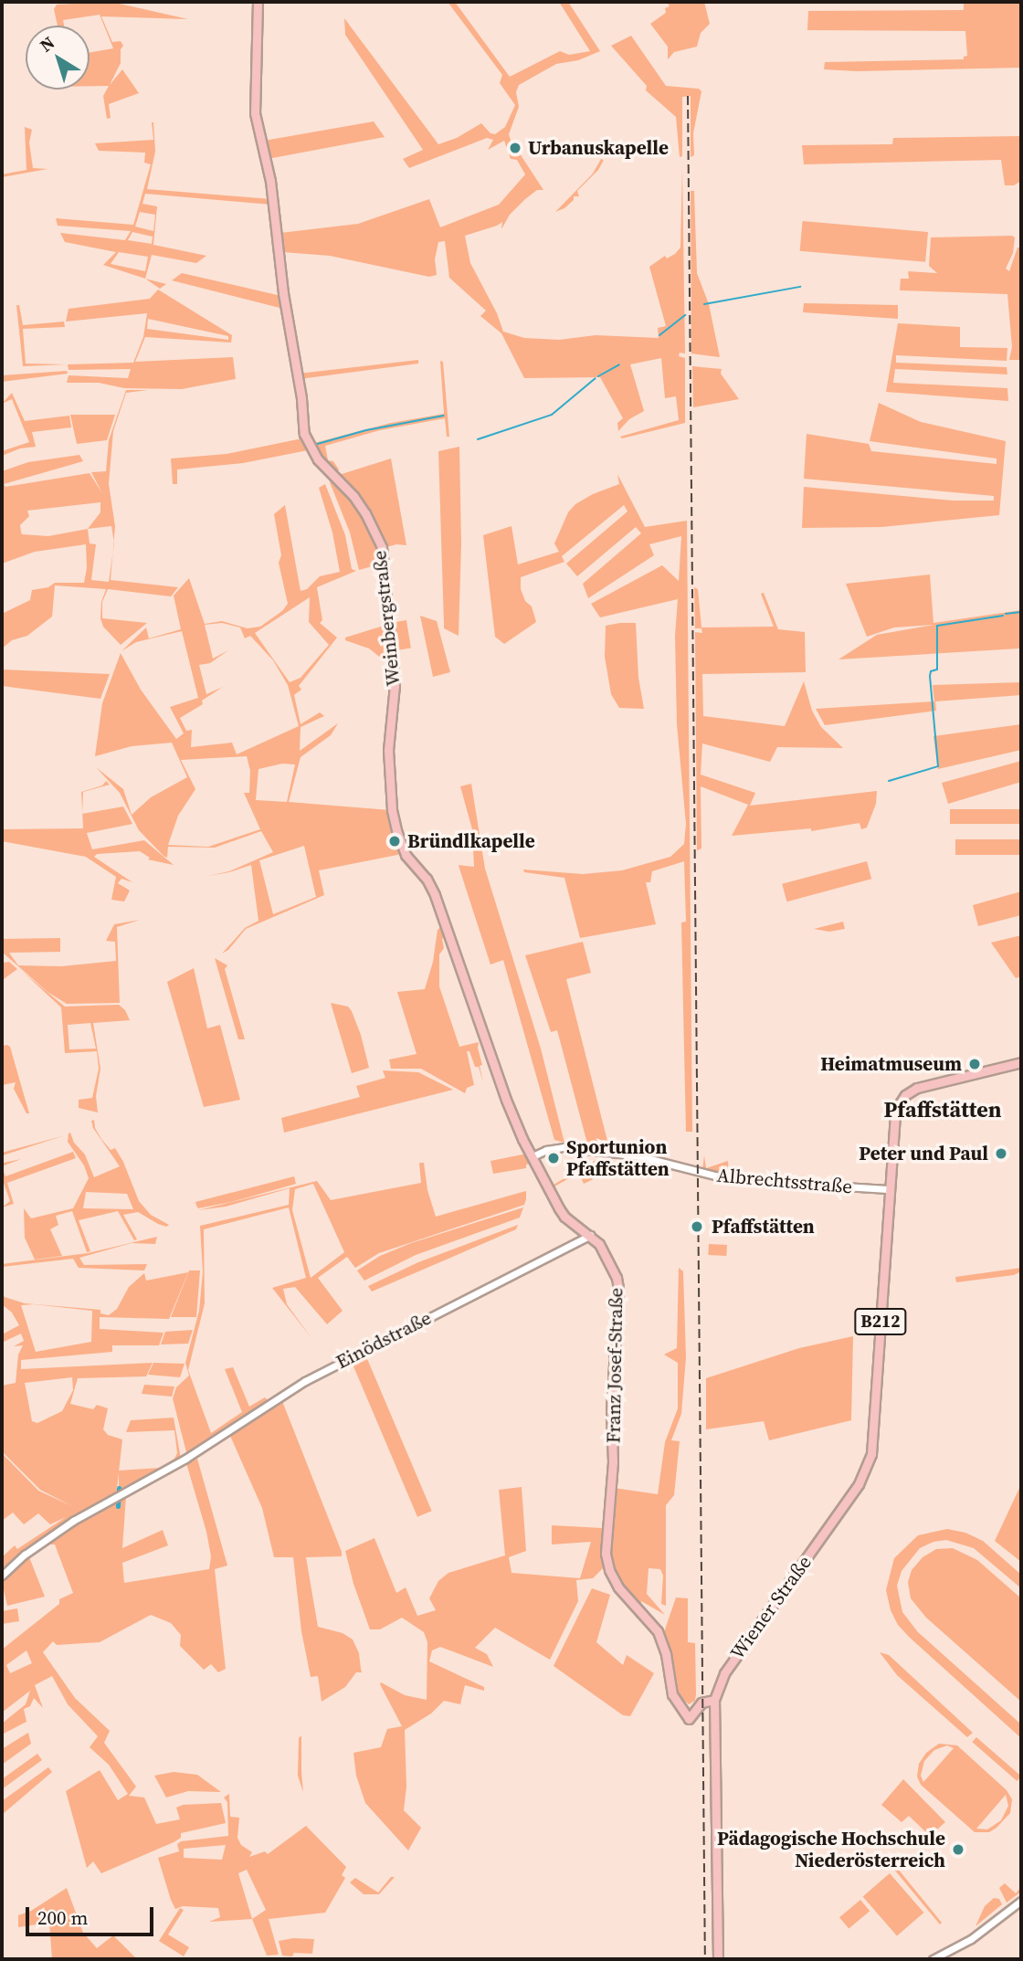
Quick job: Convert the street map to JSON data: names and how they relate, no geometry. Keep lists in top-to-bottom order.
{
  "streets": {
    "main road": [
      "Weinbergstraße",
      "B212",
      "Franz Josef-Straße",
      "Wiener Straße"
    ],
    "street": ["Albrechtsstraße", "Einödstraße"]
  },
  "crossings": [
    ["Weinbergstraße", "Albrechtsstraße"],
    ["Weinbergstraße", "Franz Josef-Straße"],
    ["Albrechtsstraße", "B212"],
    ["Albrechtsstraße", "Franz Josef-Straße"],
    ["Albrechtsstraße", "Wiener Straße"],
    ["B212", "Franz Josef-Straße"],
    ["B212", "Wiener Straße"],
    ["Einödstraße", "Franz Josef-Straße"],
    ["Franz Josef-Straße", "Wiener Straße"]
  ],
  "districts": ["Pfaffstätten"],
  "places": [
    "Urbanuskapelle",
    "Bründlkapelle",
    "Heimatmuseum",
    "Peter und Paul",
    "Sportunion Pfaffstätten",
    "Pfaffstätten",
    "Pädagogische Hochschule Niederösterreich"
  ],
  "scale_bar": "200 m",
  "north": "top left"
}
